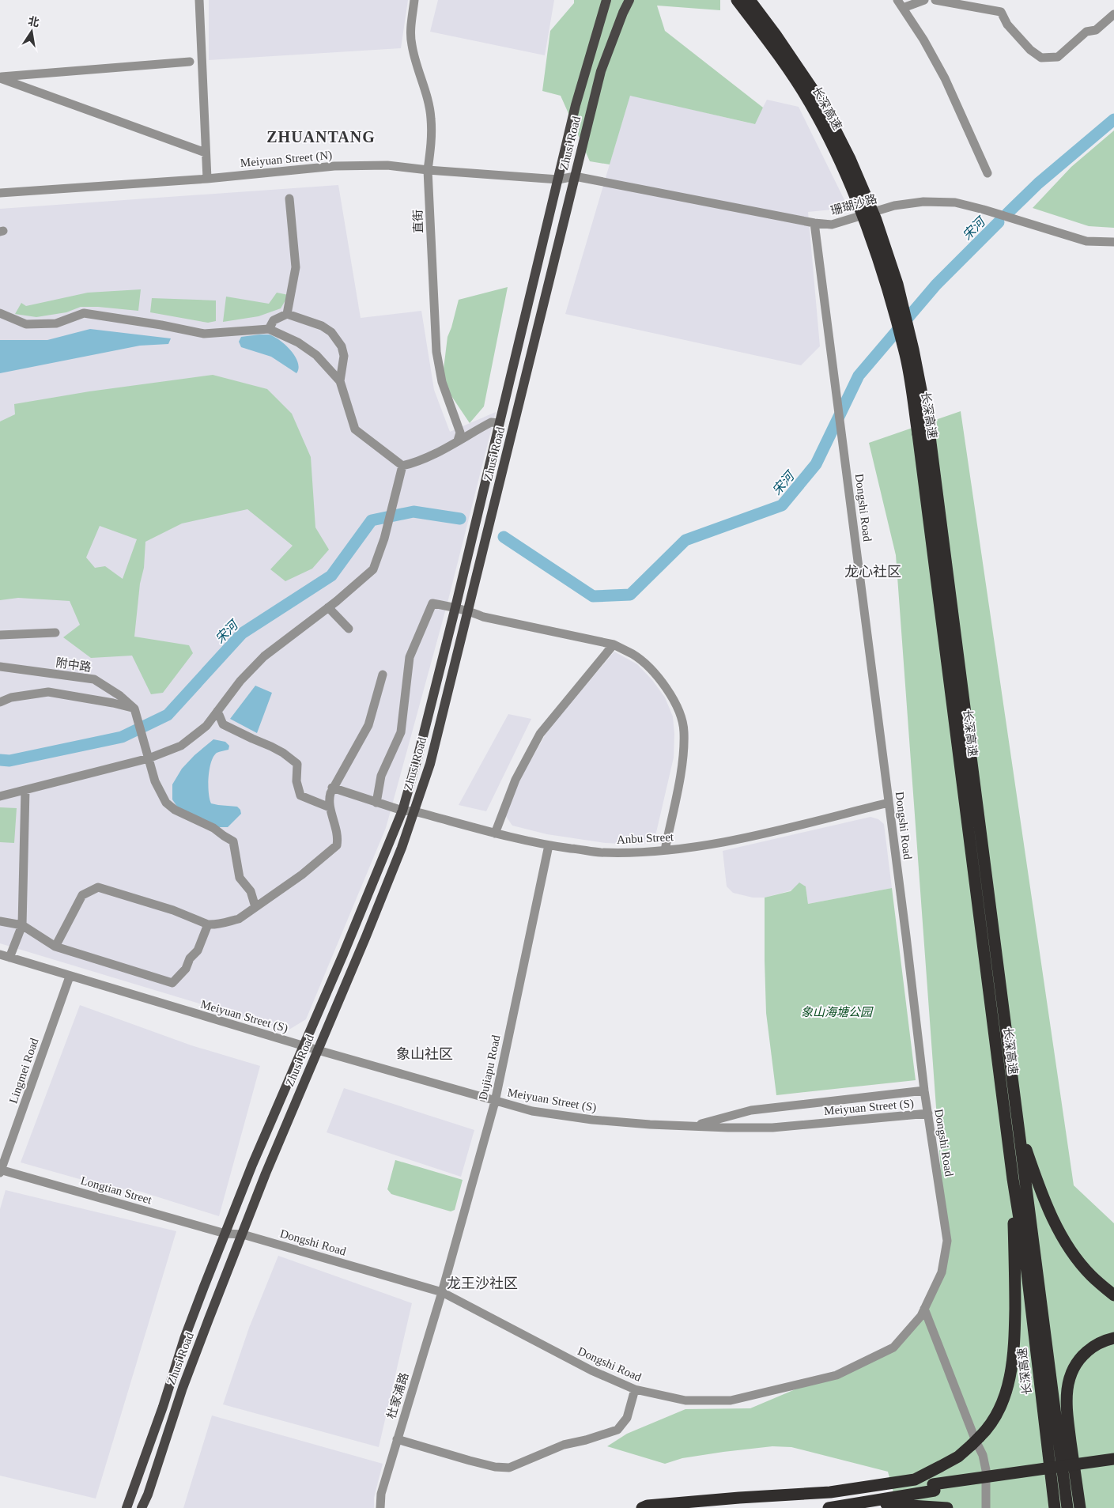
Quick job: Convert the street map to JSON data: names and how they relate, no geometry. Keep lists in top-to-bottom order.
{
  "streets": {
    "highway": ["长深高速"],
    "main road": ["Zhusi Road"],
    "street": [
      "Meiyuan Street (N)",
      "珊瑚沙路",
      "直街",
      "Dongshi Road",
      "附中路",
      "Anbu Street",
      "Meiyuan Street (S)",
      "Dujiapu Road",
      "Lingmei Road",
      "Longtian Street",
      "杜家浦路"
    ]
  },
  "crossings": [
    ["Zhusi Road", "Meiyuan Street (N)"],
    ["Zhusi Road", "珊瑚沙路"],
    ["Zhusi Road", "Dongshi Road"],
    ["Zhusi Road", "Anbu Street"],
    ["Zhusi Road", "Meiyuan Street (S)"],
    ["Zhusi Road", "Longtian Street"],
    ["Meiyuan Street (N)", "珊瑚沙路"],
    ["Meiyuan Street (N)", "直街"],
    ["珊瑚沙路", "Dongshi Road"],
    ["Dongshi Road", "Anbu Street"],
    ["Dongshi Road", "Meiyuan Street (S)"],
    ["Dongshi Road", "Dujiapu Road"],
    ["Dongshi Road", "Longtian Street"],
    ["Dongshi Road", "杜家浦路"],
    ["Anbu Street", "Dujiapu Road"],
    ["Meiyuan Street (S)", "Dujiapu Road"],
    ["Meiyuan Street (S)", "Lingmei Road"],
    ["Dujiapu Road", "杜家浦路"],
    ["Lingmei Road", "Longtian Street"]
  ],
  "districts": [
    "ZHUANTANG",
    "龙心社区",
    "象山社区",
    "龙王沙社区"
  ],
  "water": ["宋河"],
  "parks": ["象山海塘公园"],
  "north": "top"
}
